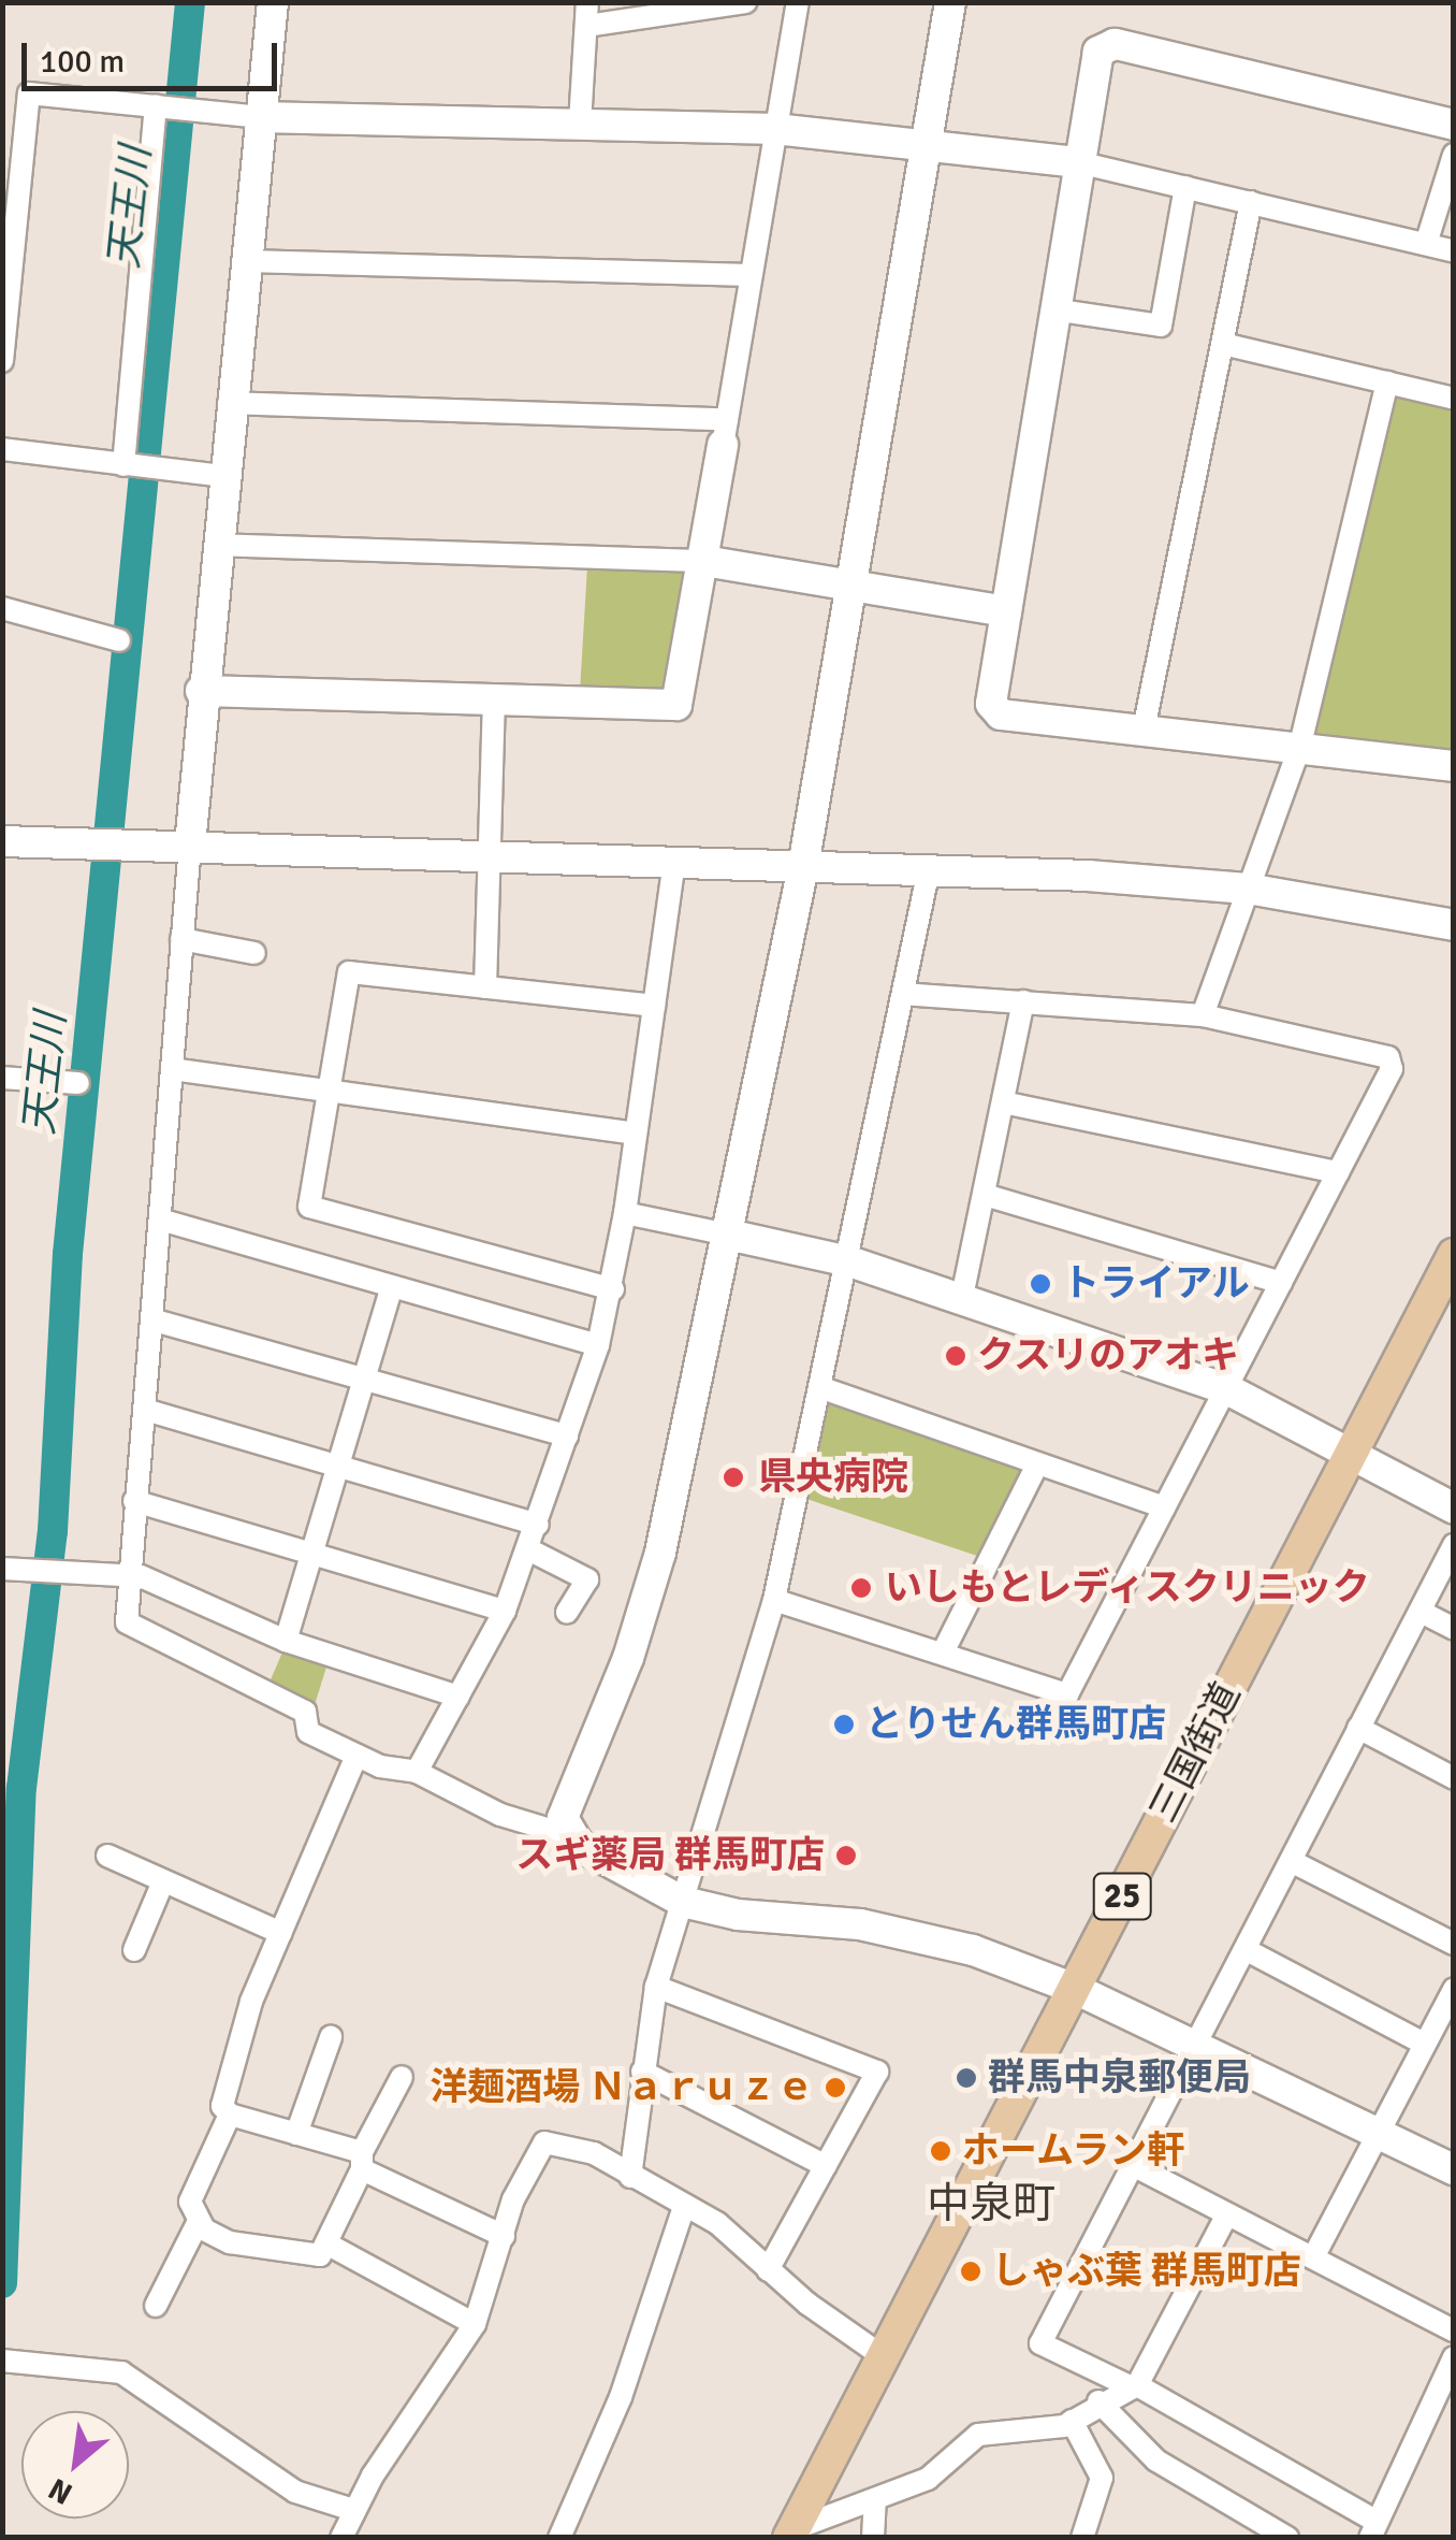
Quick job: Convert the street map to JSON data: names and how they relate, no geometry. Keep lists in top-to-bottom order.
{
  "streets": {
    "main road": ["三国街道", "25"]
  },
  "districts": ["中泉町"],
  "water": ["天王川"],
  "places": [
    "トライアル",
    "クスリのアオキ",
    "県央病院",
    "いしもとレディスクリニック",
    "とりせん群馬町店",
    "スギ薬局 群馬町店",
    "群馬中泉郵便局",
    "洋麺酒場 Ｎａｒｕｚｅ",
    "ホームラン軒",
    "しゃぶ葉 群馬町店"
  ],
  "scale_bar": "100 m",
  "north": "bottom left"
}
